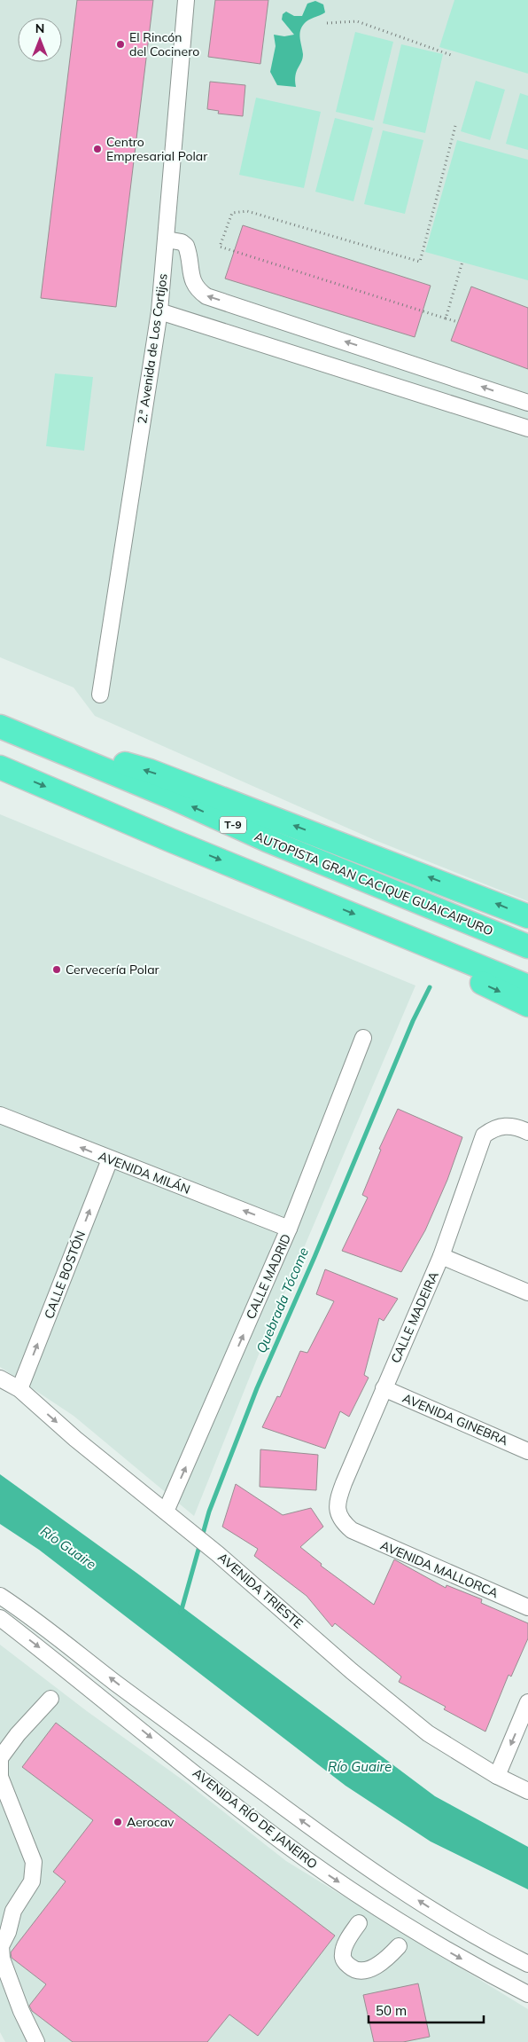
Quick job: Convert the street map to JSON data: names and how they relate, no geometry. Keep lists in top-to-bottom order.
{
  "streets": {
    "highway": ["T-9", "AUTOPISTA GRAN CACIQUE GUAICAIPURO"],
    "street": [
      "2.ª Avenida de Los Cortijos",
      "AVENIDA MILÁN",
      "CALLE BOSTÓN",
      "CALLE MADRID",
      "CALLE MADEIRA",
      "AVENIDA GINEBRA",
      "AVENIDA MALLORCA",
      "AVENIDA TRIESTE",
      "AVENIDA RÍO DE JANEIRO"
    ]
  },
  "crossings": [
    ["AVENIDA MILÁN", "CALLE BOSTÓN"],
    ["AVENIDA MILÁN", "CALLE MADRID"],
    ["CALLE BOSTÓN", "AVENIDA TRIESTE"],
    ["CALLE MADRID", "AVENIDA TRIESTE"],
    ["CALLE MADEIRA", "AVENIDA GINEBRA"],
    ["CALLE MADEIRA", "AVENIDA MALLORCA"]
  ],
  "one_way": ["AVENIDA MILÁN", "CALLE BOSTÓN", "CALLE MADRID"],
  "water": ["Quebrada Tócome", "Río Guaire"],
  "places": [
    "El Rincón del Cocinero",
    "Centro Empresarial Polar",
    "Cervecería Polar",
    "Aerocav"
  ],
  "scale_bar": "50 m",
  "north": "top"
}
